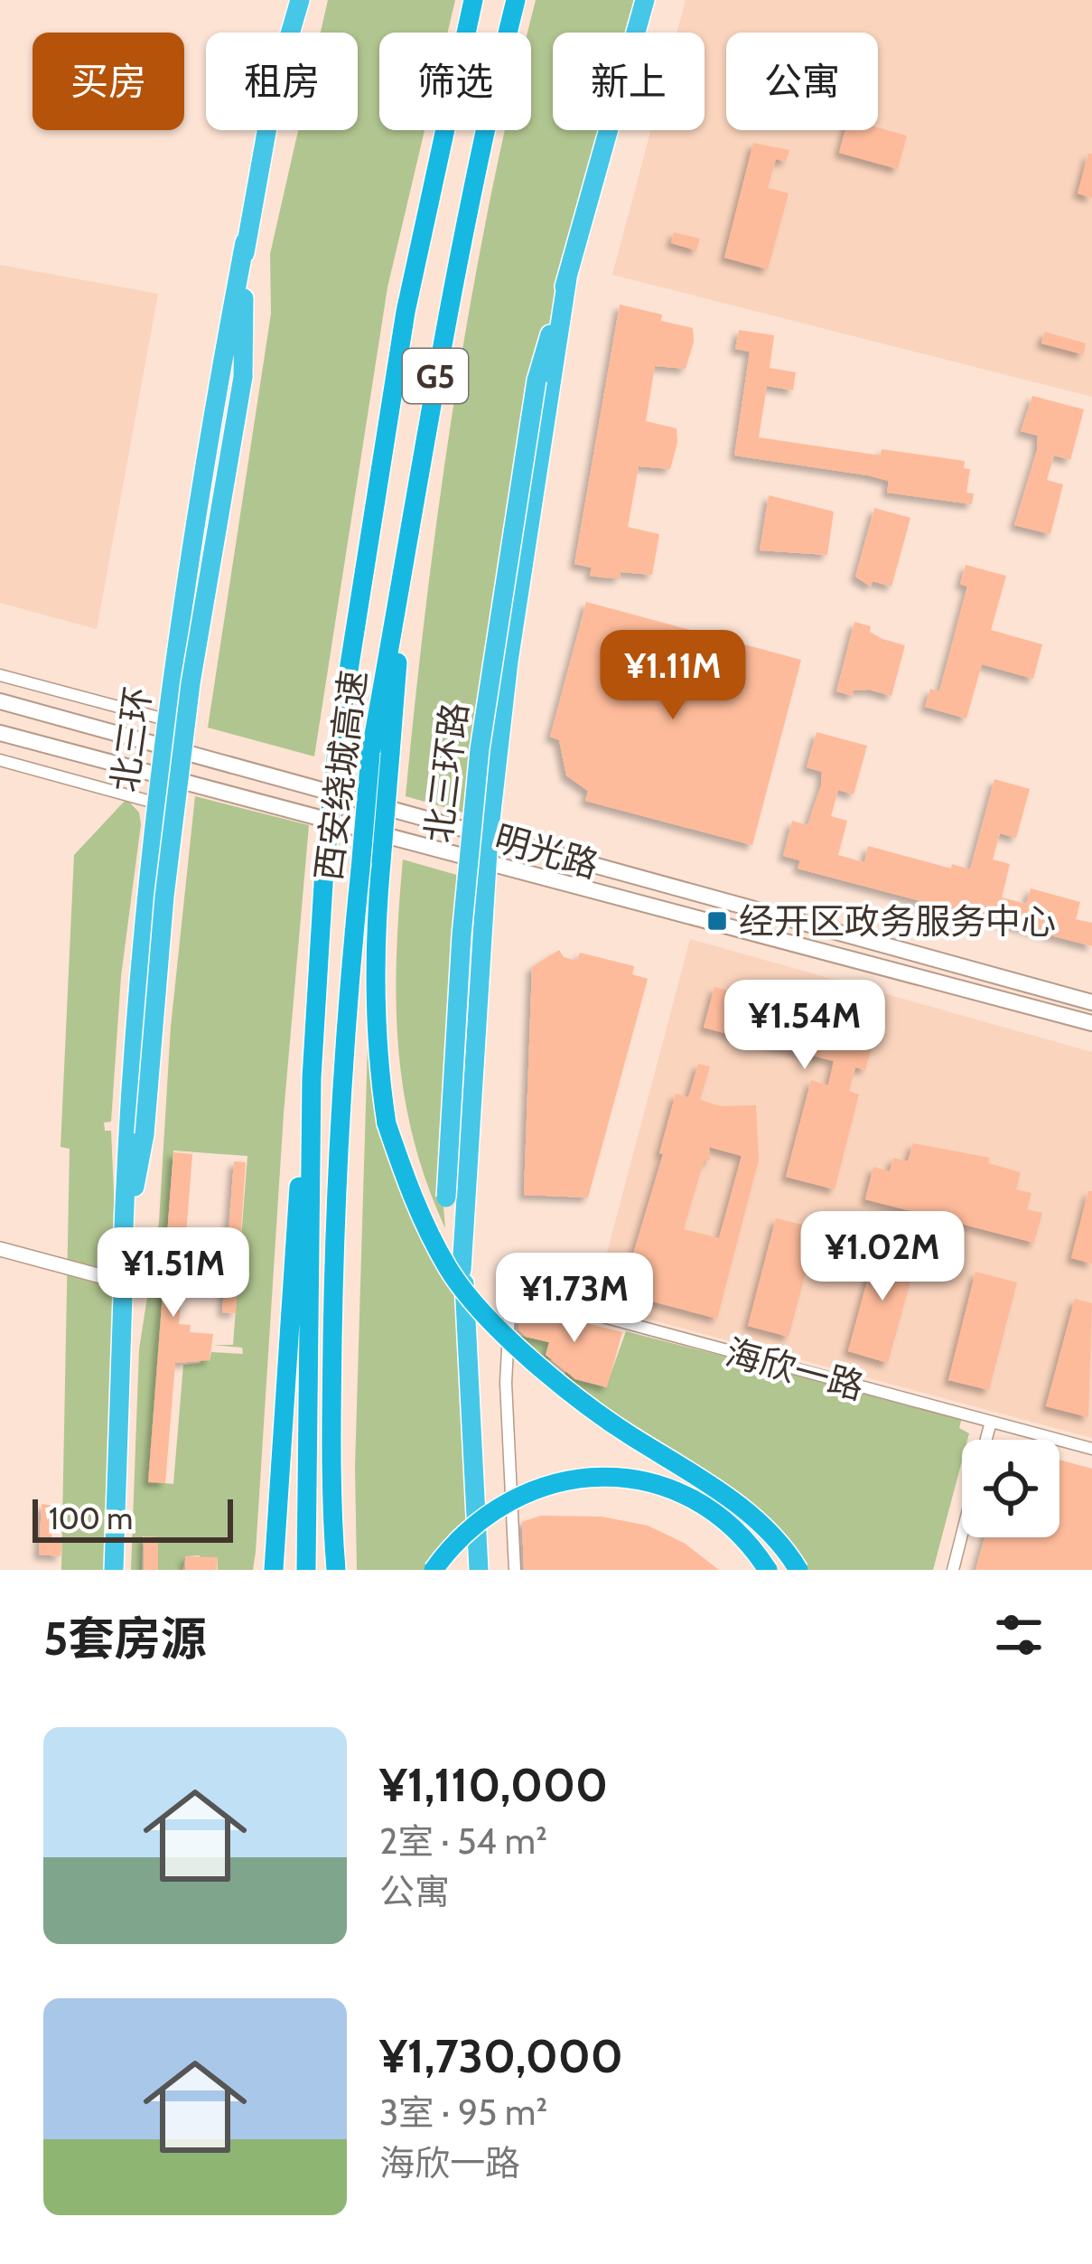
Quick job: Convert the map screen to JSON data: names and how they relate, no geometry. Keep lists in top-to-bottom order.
{
  "streets": {
    "highway": [
      "G5",
      "北三环",
      "北三环路",
      "西安绕城高速"
    ],
    "main road": ["明光路"],
    "street": ["海欣一路"]
  },
  "crossings": [
    ["北三环", "明光路"]
  ],
  "places": {
    "transit": ["经开区政务服务中心"]
  },
  "scale_bar": "100 m",
  "page": {
    "chip": [
      "买房",
      "租房",
      "筛选",
      "新上",
      "公寓"
    ],
    "price": [
      "¥1.11M",
      "¥1.54M",
      "¥1.02M",
      "¥1.51M",
      "¥1.73M"
    ],
    "scale": "100 m",
    "heading": "5套房源",
    "list": [
      {
        "name": "¥1,110,000",
        "note": "2室 · 54 m² · 公寓"
      },
      {
        "name": "¥1,730,000",
        "note": "3室 · 95 m² · 海欣一路"
      }
    ]
  }
}
